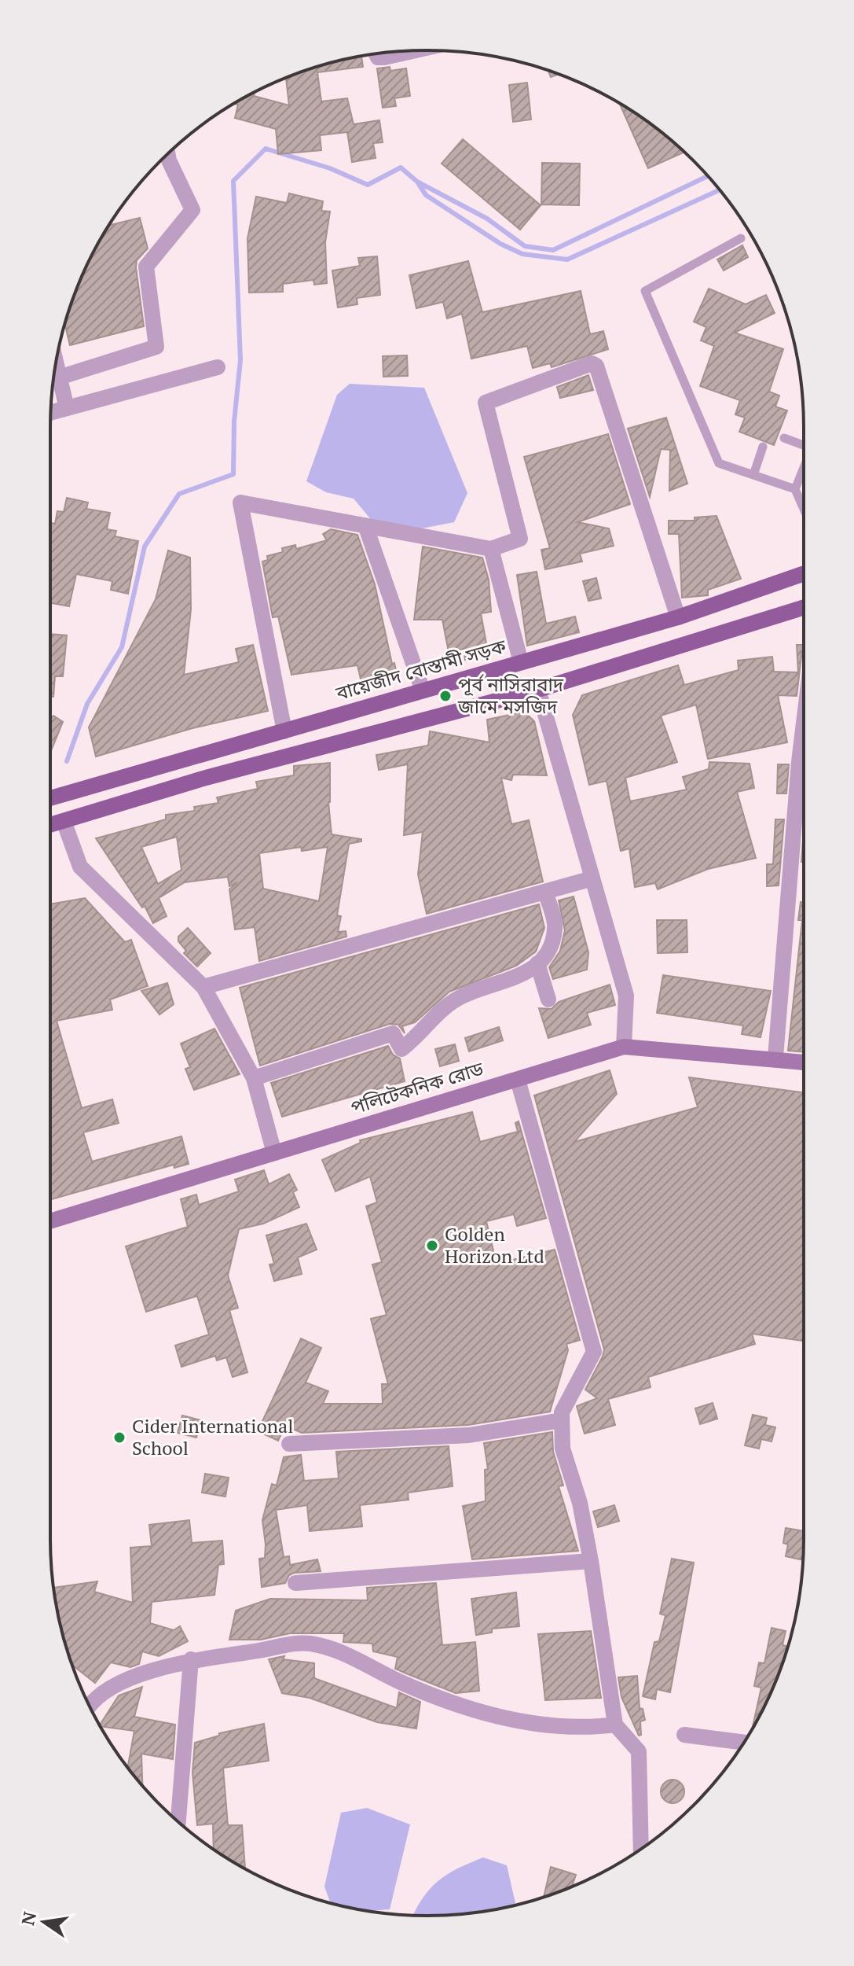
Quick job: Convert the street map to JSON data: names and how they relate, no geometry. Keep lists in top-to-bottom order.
{
  "streets": {
    "main road": ["বায়েজীদ বোস্তামী সড়ক", "পলিটেকনিক রোড"]
  },
  "places": ["পূর্ব নাসিরাবাদ জামে মসজিদ", "Golden Horizon Ltd", "Cider International School"],
  "north": "left"
}
